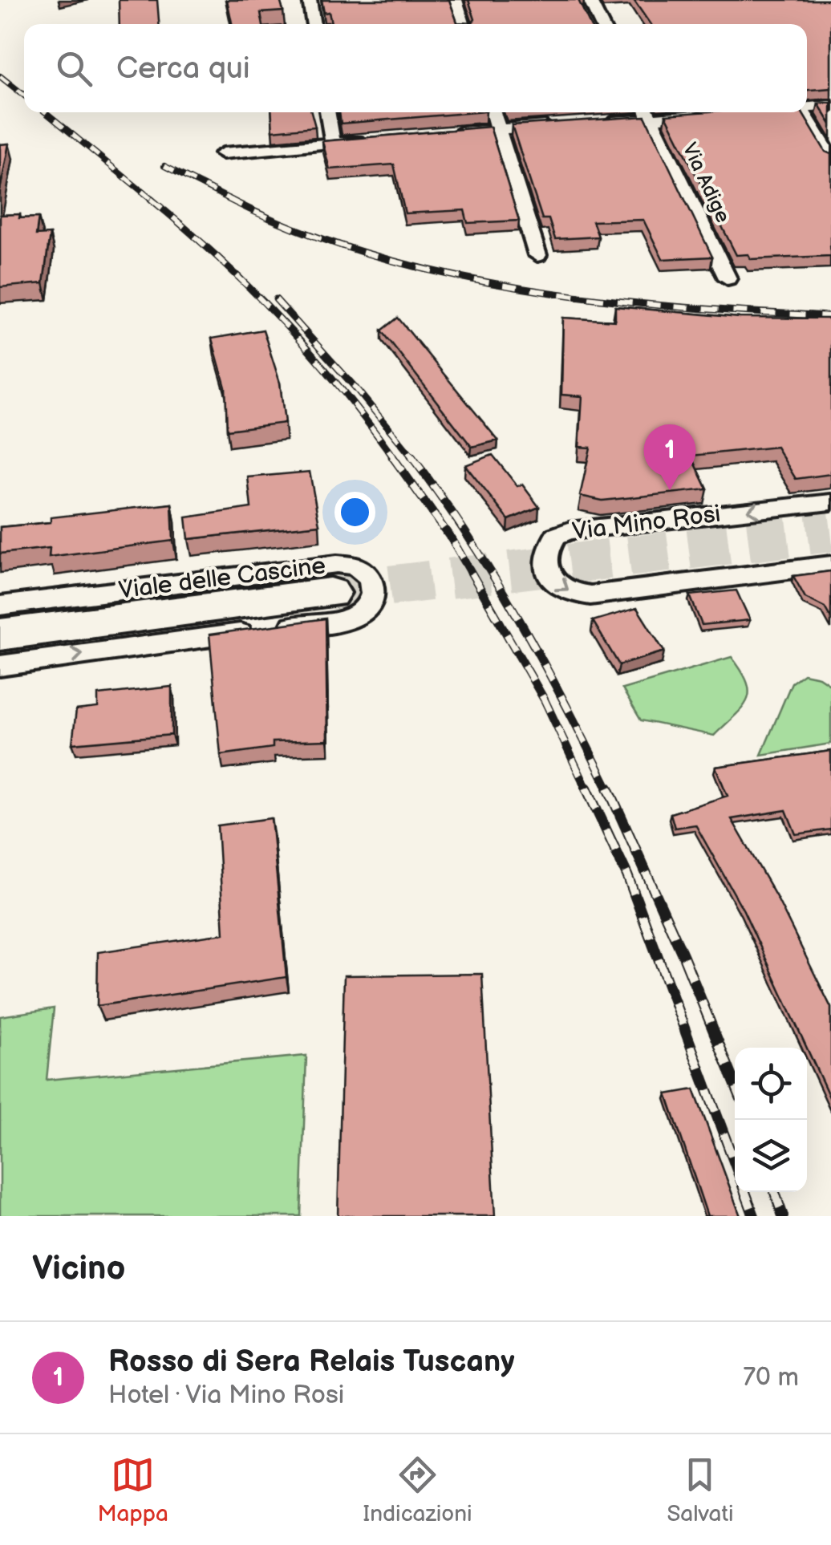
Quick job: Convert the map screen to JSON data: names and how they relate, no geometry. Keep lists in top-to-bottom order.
{
  "streets": {
    "main road": ["Viale delle Cascine"],
    "street": ["Via Adige", "Via Mino Rosi"]
  },
  "page": {
    "search": "Cerca qui",
    "pins": "1",
    "heading": "Vicino",
    "list": [
      {
        "mark": "1",
        "name": "Rosso di Sera Relais Tuscany",
        "note": "Hotel · Via Mino Rosi",
        "value": "70 m"
      }
    ],
    "nav": ["Mappa", "Indicazioni", "Salvati"]
  }
}
